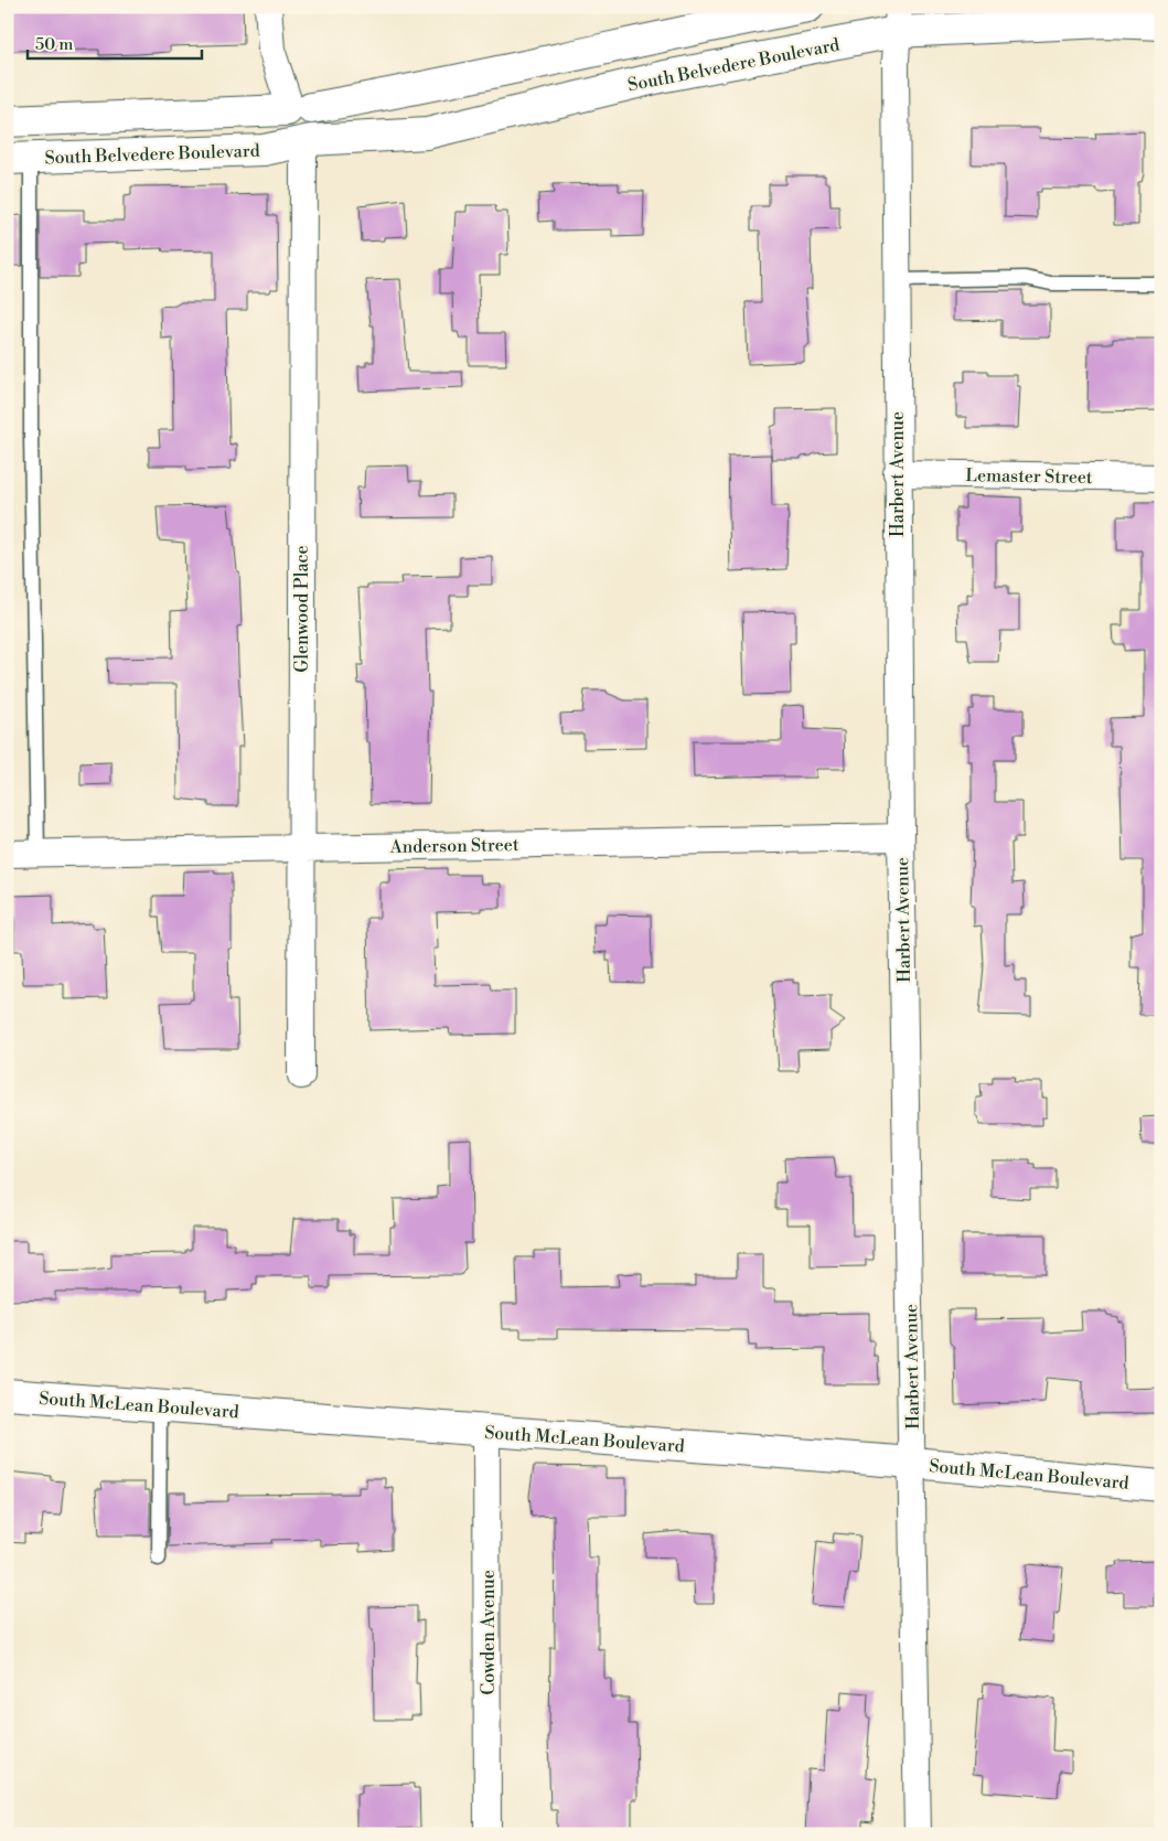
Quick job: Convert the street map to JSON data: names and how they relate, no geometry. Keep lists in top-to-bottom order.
{
  "streets": {
    "street": [
      "South Belvedere Boulevard",
      "Harbert Avenue",
      "Lemaster Street",
      "Glenwood Place",
      "Anderson Street",
      "South McLean Boulevard",
      "Cowden Avenue"
    ]
  },
  "crossings": [
    ["South Belvedere Boulevard", "Harbert Avenue"],
    ["South Belvedere Boulevard", "Glenwood Place"],
    ["Harbert Avenue", "Lemaster Street"],
    ["Harbert Avenue", "Anderson Street"],
    ["Harbert Avenue", "South McLean Boulevard"],
    ["Glenwood Place", "Anderson Street"],
    ["South McLean Boulevard", "Cowden Avenue"]
  ],
  "scale_bar": "50 m"
}
